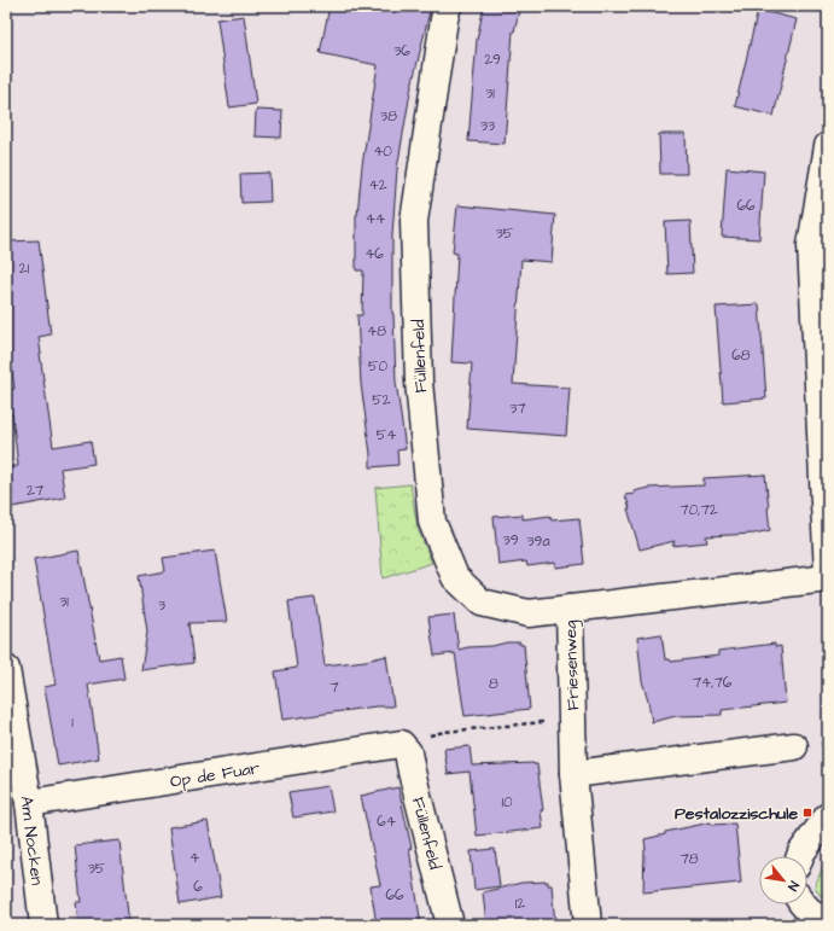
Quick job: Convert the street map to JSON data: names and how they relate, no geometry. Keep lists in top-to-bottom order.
{
  "streets": {
    "street": [
      "Füllenfeld",
      "Friesenweg",
      "Op de Fuar",
      "Am Nocken"
    ]
  },
  "crossings": [
    ["Füllenfeld", "Friesenweg"],
    ["Füllenfeld", "Op de Fuar"],
    ["Op de Fuar", "Am Nocken"]
  ],
  "places": {
    "transit": ["Pestalozzischule"]
  },
  "house_numbers": [
    "36",
    "29",
    "31",
    "38",
    "33",
    "40",
    "42",
    "66",
    "44",
    "35",
    "46",
    "21",
    "48",
    "68",
    "50",
    "52",
    "37",
    "54",
    "27",
    "70,72",
    "39",
    "39a",
    "31",
    "3",
    "74,76",
    "8",
    "7",
    "1",
    "10",
    "64",
    "4",
    "78",
    "35",
    "6",
    "66",
    "12"
  ],
  "north": "bottom right"
}
